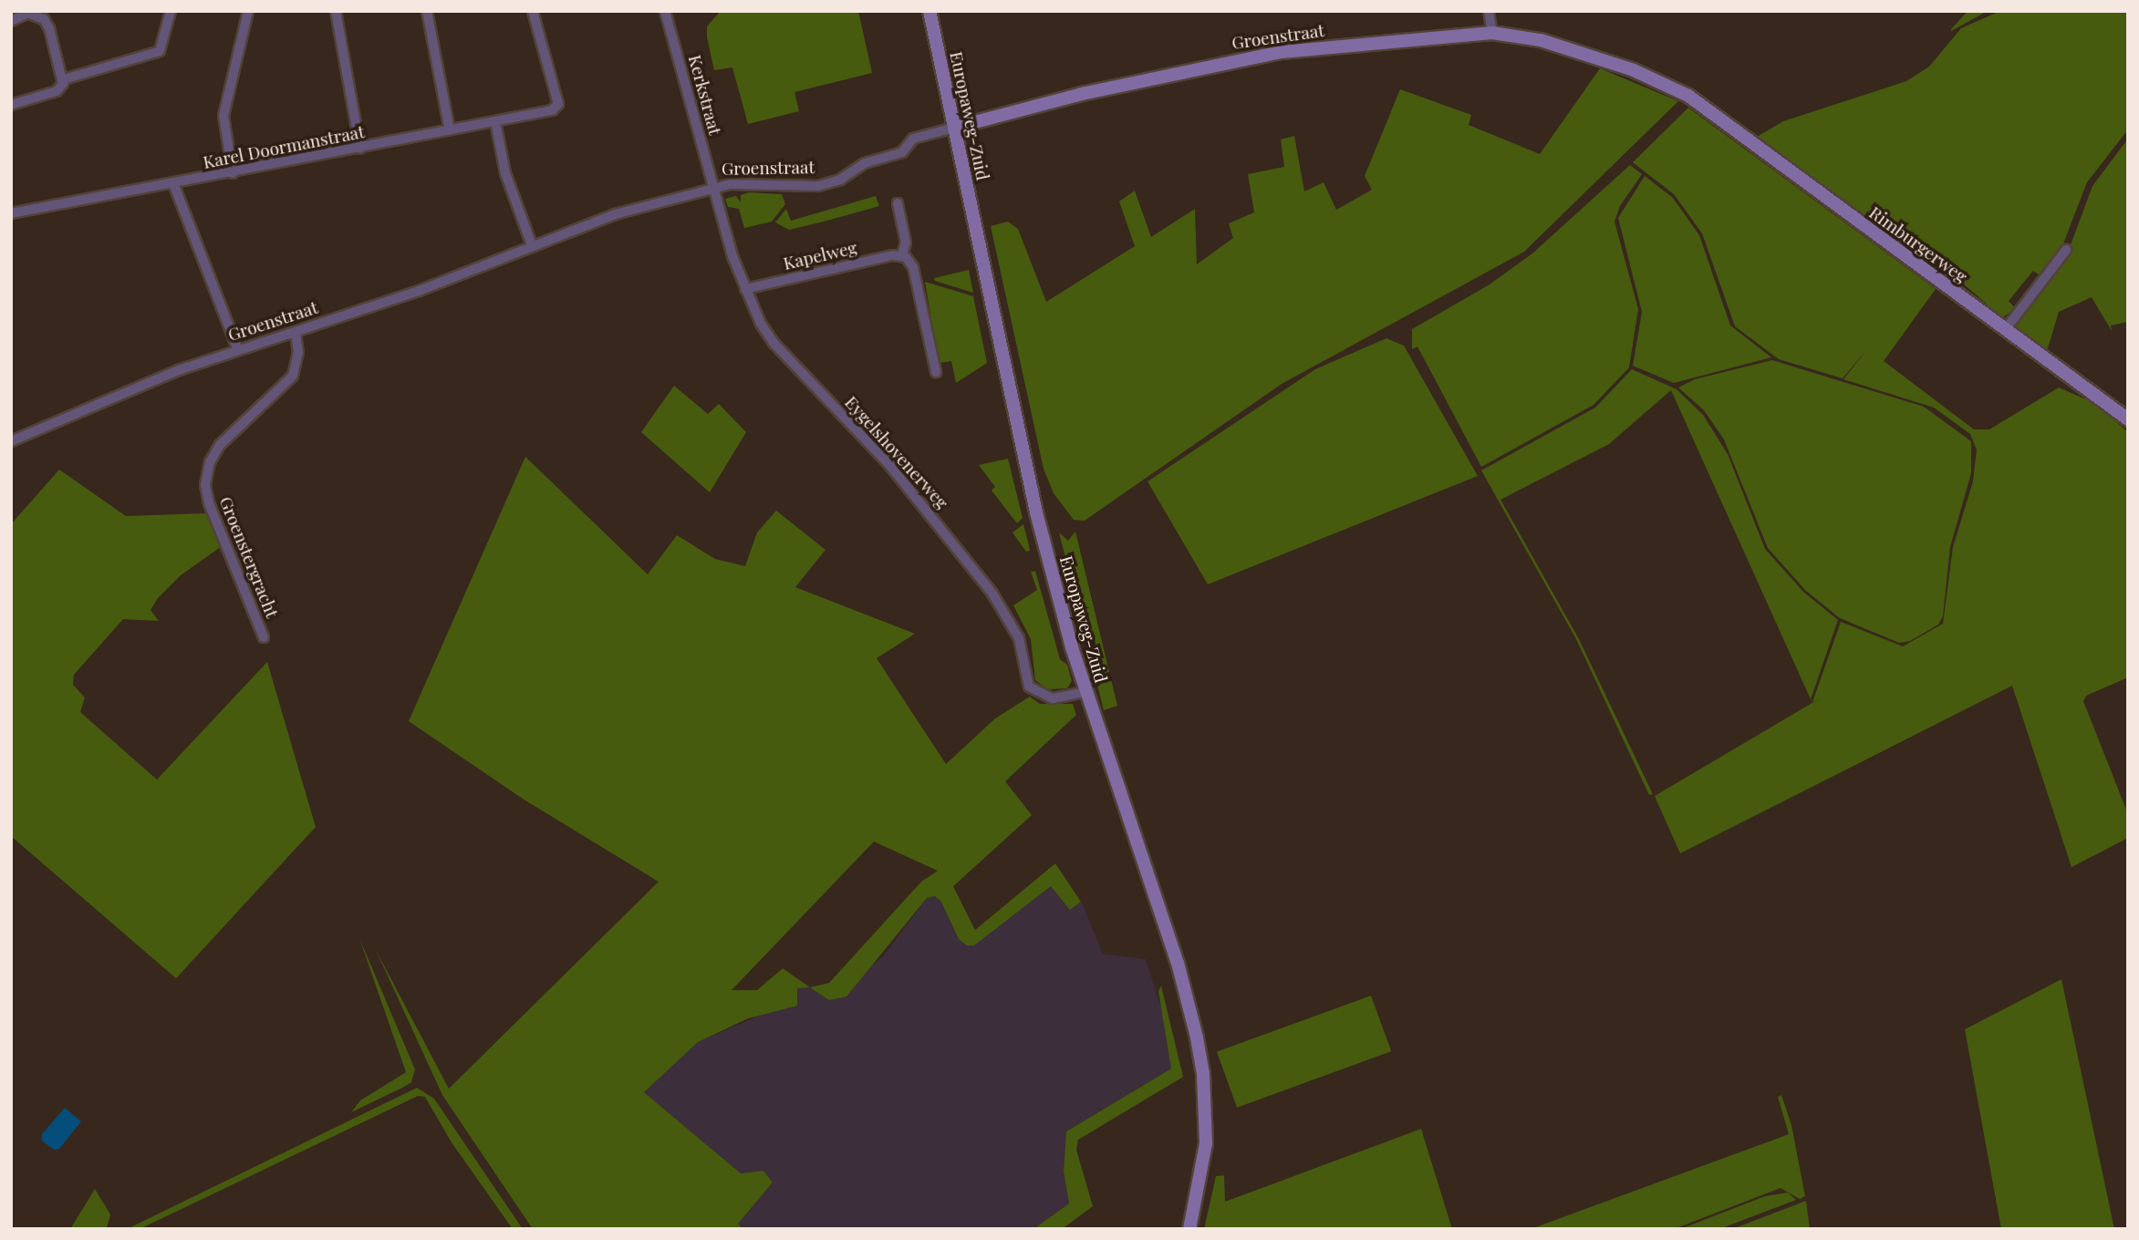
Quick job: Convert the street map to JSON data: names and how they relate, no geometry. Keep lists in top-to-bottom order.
{
  "streets": {
    "street": [
      "Groenstraat",
      "Kerkstraat",
      "Europaweg-Zuid",
      "Karel Doormanstraat",
      "Rimburgerweg",
      "Kapelweg",
      "Eygelshovenerweg",
      "Groenstergracht"
    ]
  },
  "crossings": [
    ["Groenstraat", "Kerkstraat"],
    ["Groenstraat", "Europaweg-Zuid"],
    ["Groenstraat", "Rimburgerweg"],
    ["Groenstraat", "Eygelshovenerweg"],
    ["Groenstraat", "Groenstergracht"],
    ["Kerkstraat", "Eygelshovenerweg"],
    ["Europaweg-Zuid", "Eygelshovenerweg"],
    ["Kapelweg", "Eygelshovenerweg"]
  ]
}
